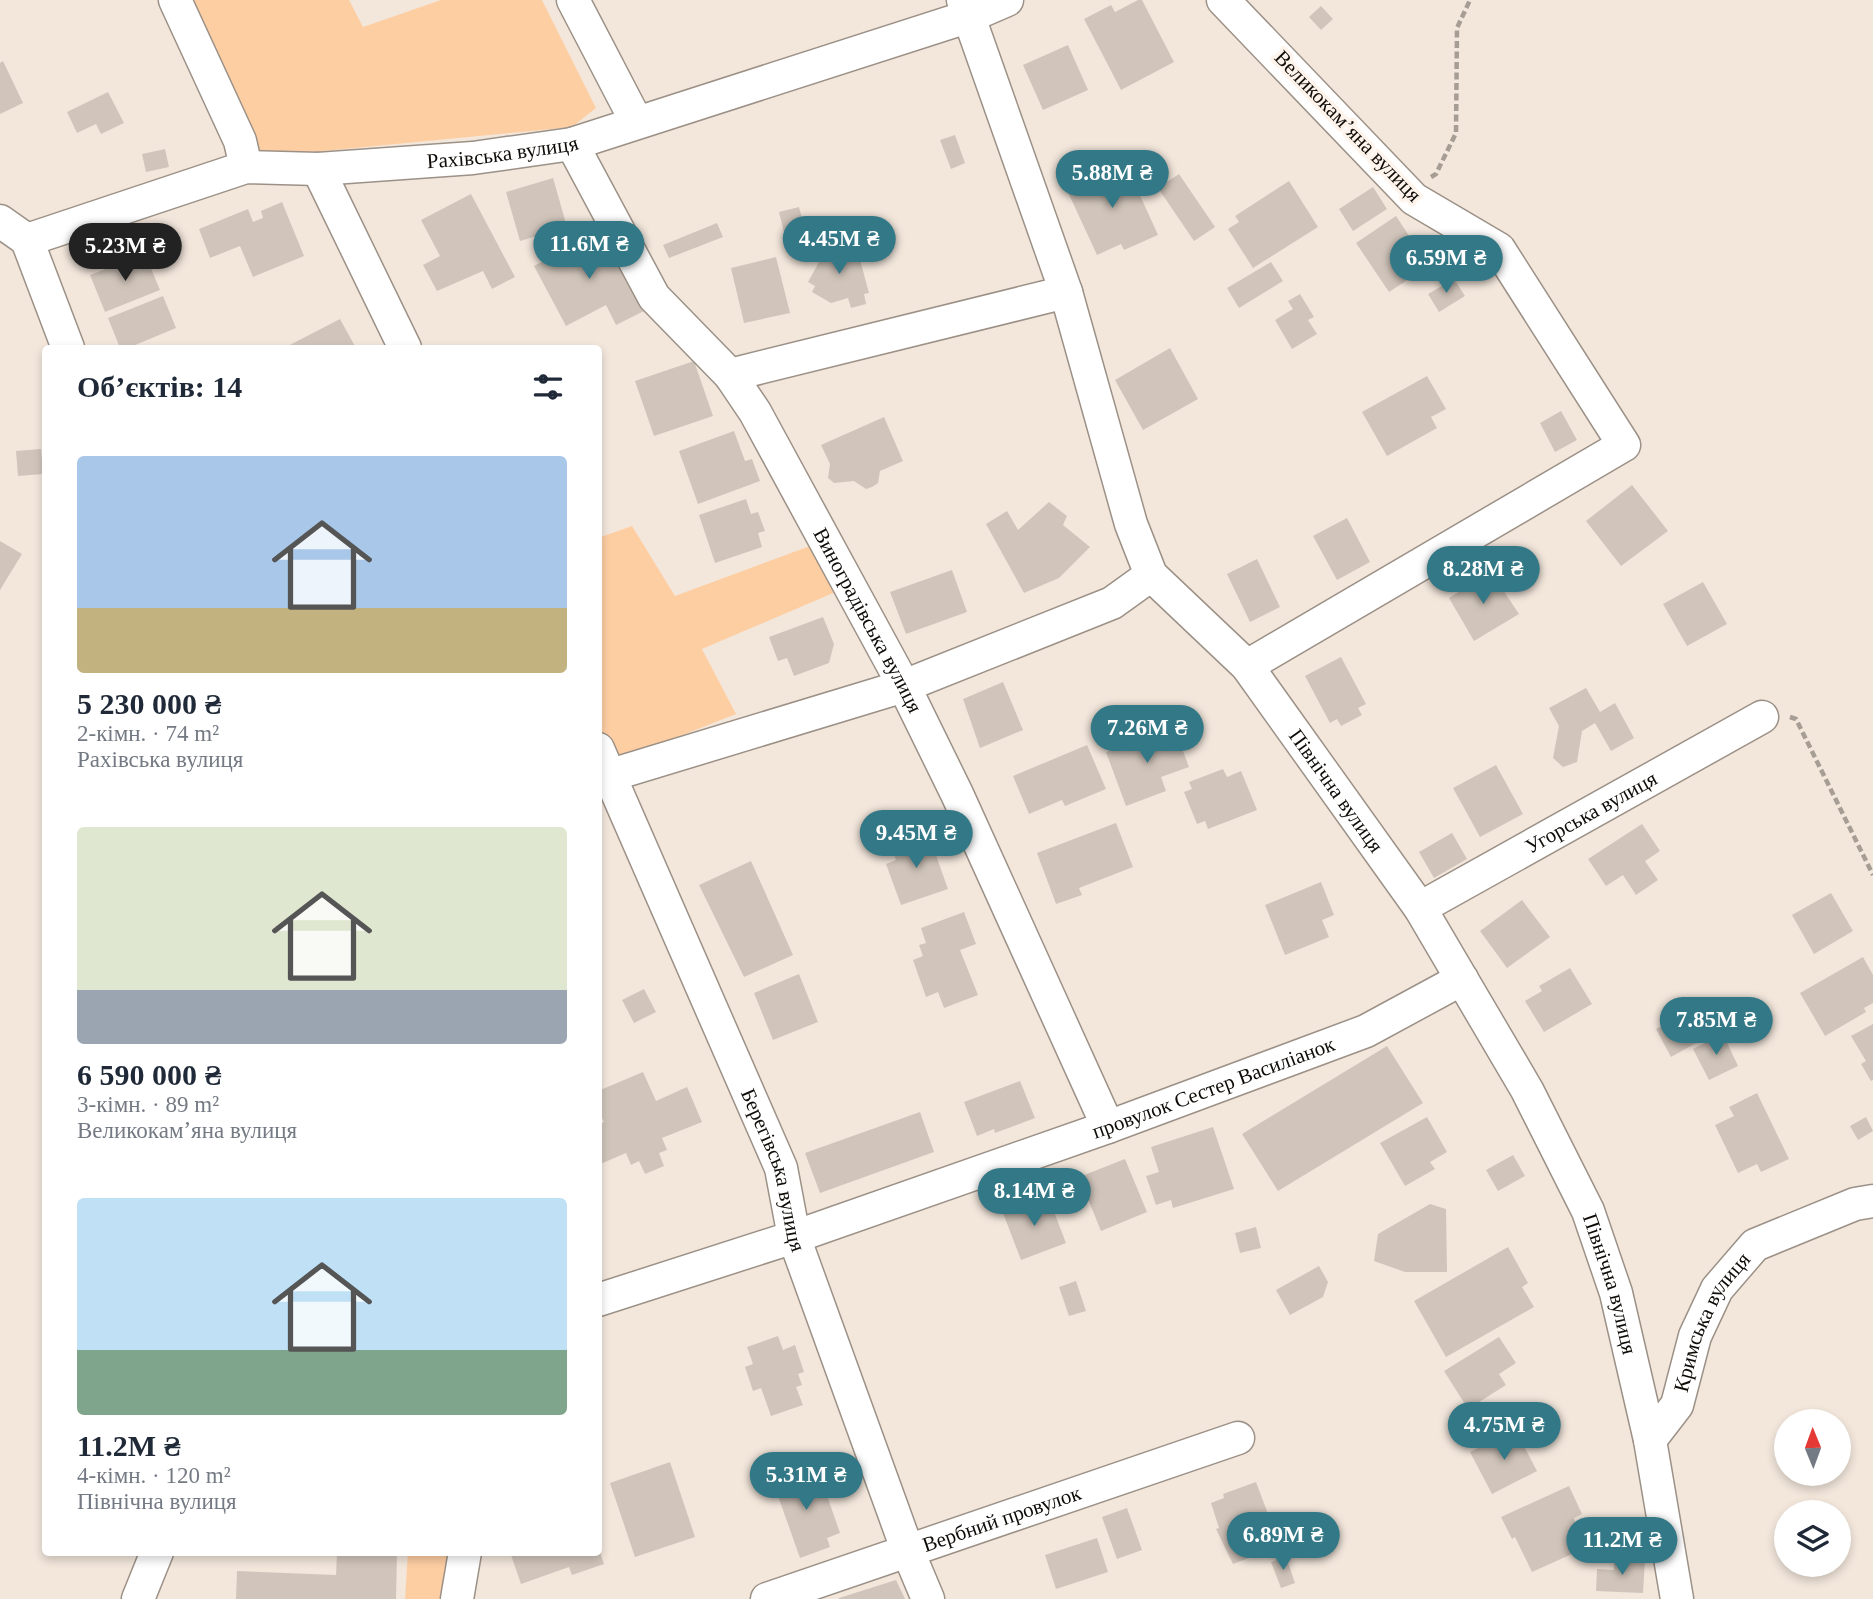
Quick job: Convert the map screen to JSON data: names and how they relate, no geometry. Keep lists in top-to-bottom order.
{
  "streets": {
    "street": [
      "Великокамʼяна вулиця",
      "Рахівська вулиця",
      "Виноградівська вулиця",
      "Північна вулиця",
      "Угорська вулиця",
      "провулок Сестер Василіанок",
      "Берегівська вулиця",
      "Кримська вулиця",
      "Вербний провулок"
    ]
  },
  "crossings": [
    ["Великокамʼяна вулиця", "Північна вулиця"],
    ["Рахівська вулиця", "Виноградівська вулиця"],
    ["Рахівська вулиця", "Північна вулиця"],
    ["Виноградівська вулиця", "провулок Сестер Василіанок"],
    ["Північна вулиця", "Угорська вулиця"],
    ["Північна вулиця", "провулок Сестер Василіанок"],
    ["Північна вулиця", "Кримська вулиця"],
    ["провулок Сестер Василіанок", "Берегівська вулиця"],
    ["Берегівська вулиця", "Вербний провулок"]
  ],
  "north": "top",
  "page": {
    "price": [
      "5.88M ₴",
      "4.45M ₴",
      "11.6M ₴",
      "5.23M ₴",
      "6.59M ₴",
      "8.28M ₴",
      "7.26M ₴",
      "9.45M ₴",
      "7.85M ₴",
      "8.14M ₴",
      "4.75M ₴",
      "5.31M ₴",
      "6.89M ₴",
      "11.2M ₴"
    ],
    "heading": "Об’єктів: 14",
    "list": [
      {
        "name": "5 230 000 ₴",
        "note": "2-кімн. · 74 m² · Рахівська вулиця"
      },
      {
        "name": "6 590 000 ₴",
        "note": "3-кімн. · 89 m² · Великокамʼяна вулиця"
      },
      {
        "name": "11.2M ₴",
        "note": "4-кімн. · 120 m² · Північна вулиця"
      }
    ]
  }
}
